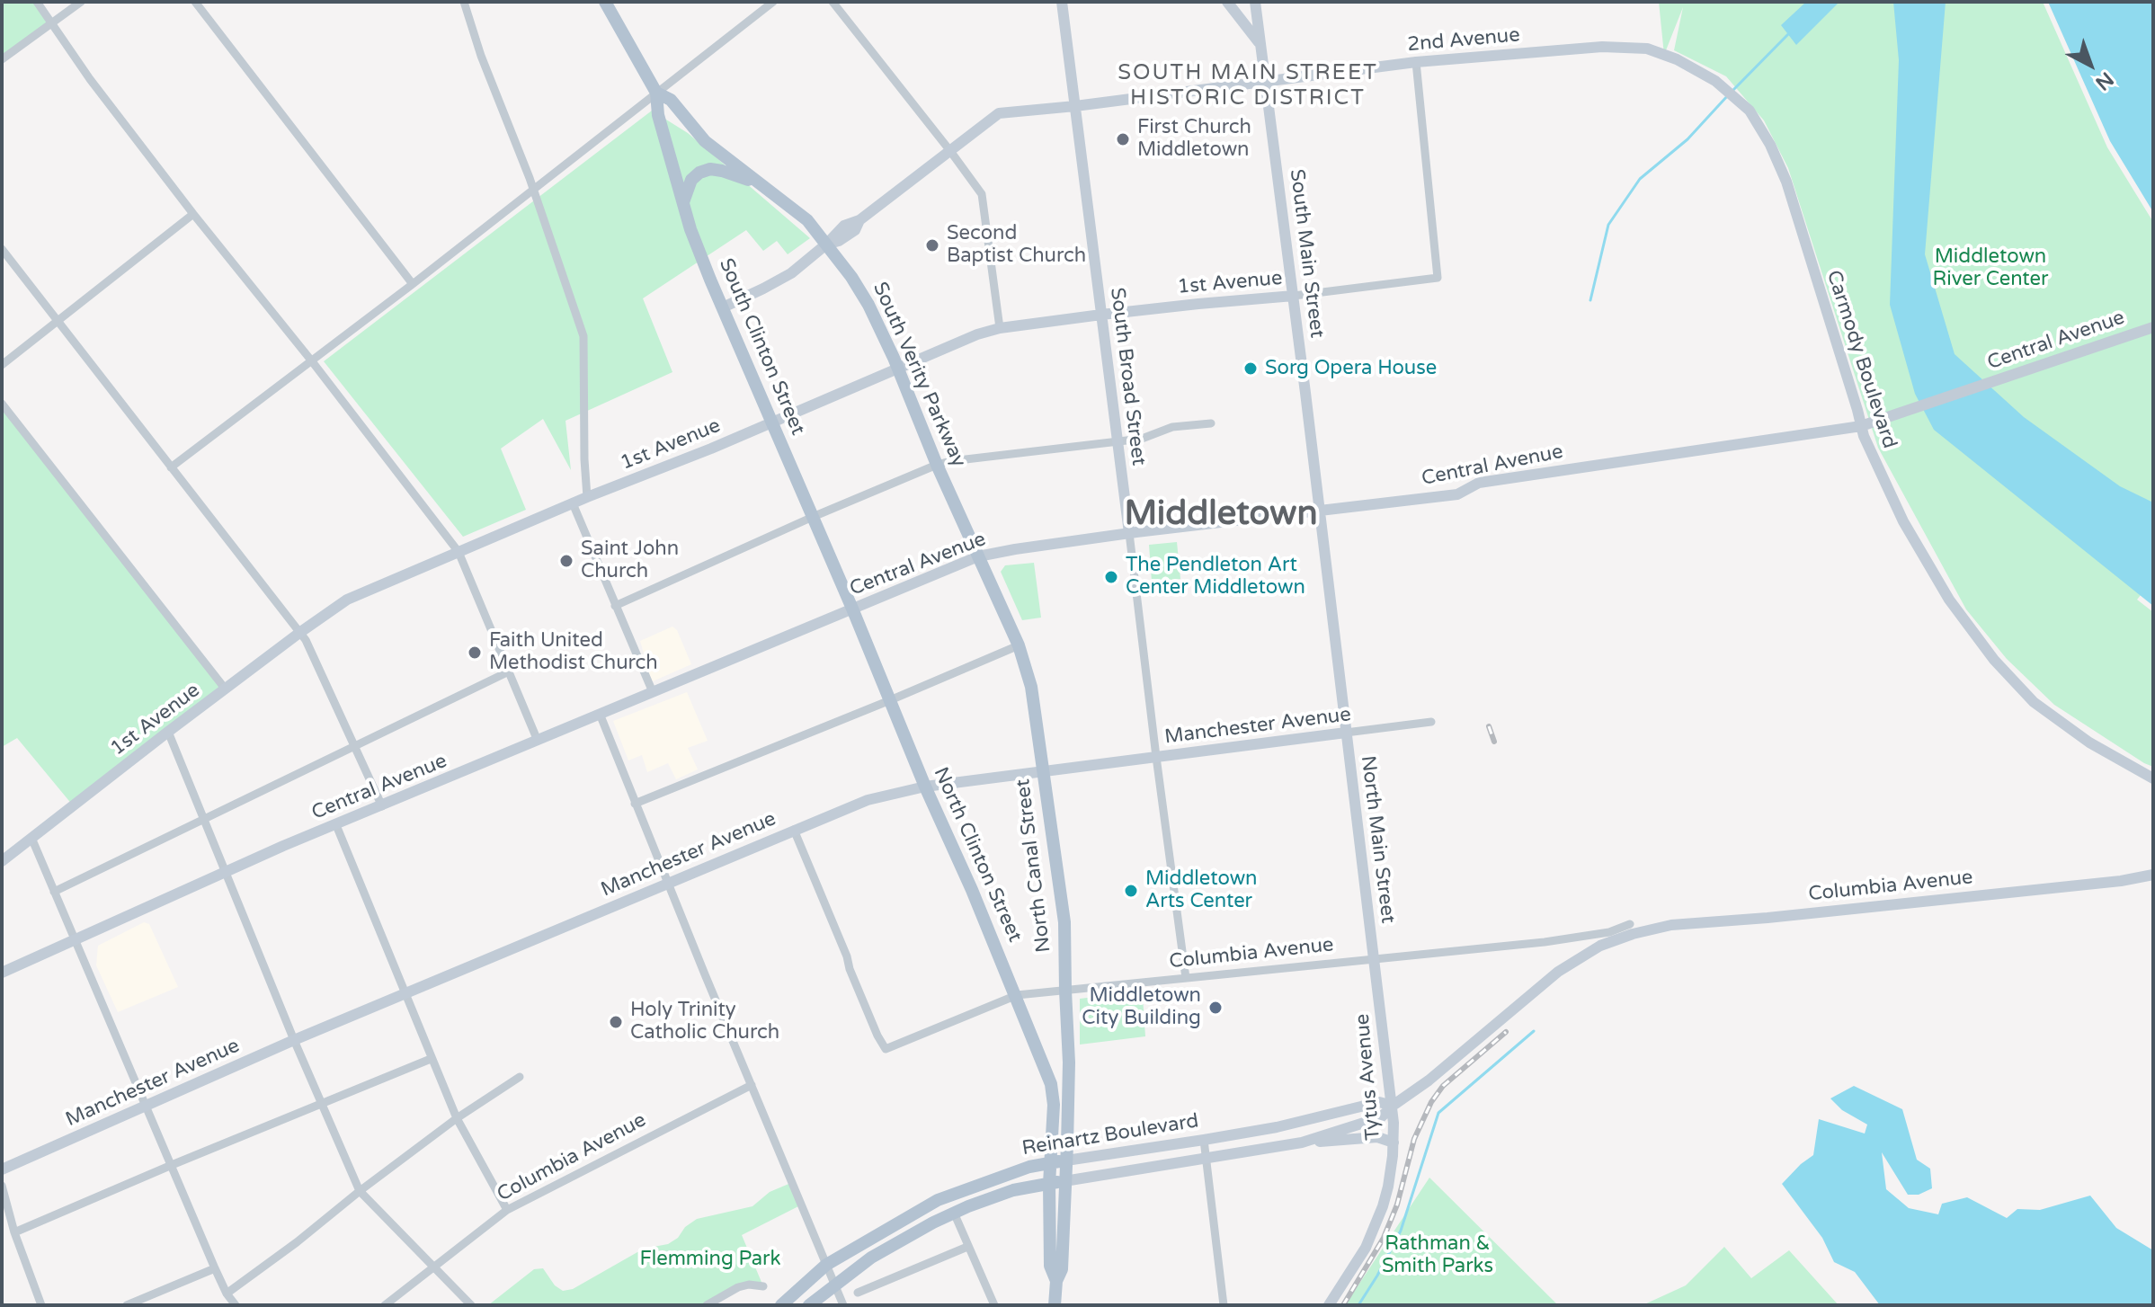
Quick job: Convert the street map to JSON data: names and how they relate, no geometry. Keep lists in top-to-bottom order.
{
  "streets": {
    "main road": [
      "South Clinton Street",
      "South Verity Parkway",
      "North Clinton Street",
      "North Canal Street",
      "Reinartz Boulevard"
    ],
    "street": [
      "2nd Avenue",
      "South Main Street",
      "1st Avenue",
      "Central Avenue",
      "Carmody Boulevard",
      "South Broad Street",
      "Manchester Avenue",
      "North Main Street",
      "Columbia Avenue",
      "Tytus Avenue"
    ]
  },
  "crossings": [
    ["2nd Avenue", "South Main Street"],
    ["2nd Avenue", "1st Avenue"],
    ["2nd Avenue", "South Clinton Street"],
    ["2nd Avenue", "Carmody Boulevard"],
    ["2nd Avenue", "South Verity Parkway"],
    ["2nd Avenue", "South Broad Street"],
    ["South Main Street", "1st Avenue"],
    ["South Main Street", "Central Avenue"],
    ["South Main Street", "North Main Street"],
    ["1st Avenue", "South Clinton Street"],
    ["1st Avenue", "South Verity Parkway"],
    ["1st Avenue", "South Broad Street"],
    ["Central Avenue", "South Clinton Street"],
    ["Central Avenue", "Carmody Boulevard"],
    ["Central Avenue", "South Verity Parkway"],
    ["Central Avenue", "South Broad Street"],
    ["Central Avenue", "North Main Street"],
    ["Central Avenue", "North Clinton Street"],
    ["Central Avenue", "North Canal Street"],
    ["South Clinton Street", "South Verity Parkway"],
    ["South Clinton Street", "North Clinton Street"],
    ["South Verity Parkway", "North Canal Street"],
    ["South Broad Street", "Manchester Avenue"],
    ["South Broad Street", "Columbia Avenue"],
    ["Manchester Avenue", "North Main Street"],
    ["Manchester Avenue", "North Clinton Street"],
    ["Manchester Avenue", "North Canal Street"],
    ["Manchester Avenue", "Columbia Avenue"],
    ["North Main Street", "Columbia Avenue"],
    ["North Main Street", "Tytus Avenue"],
    ["North Clinton Street", "North Canal Street"],
    ["North Clinton Street", "Columbia Avenue"],
    ["North Clinton Street", "Reinartz Boulevard"],
    ["North Canal Street", "Columbia Avenue"],
    ["North Canal Street", "Reinartz Boulevard"],
    ["Columbia Avenue", "Tytus Avenue"],
    ["Columbia Avenue", "Reinartz Boulevard"],
    ["Tytus Avenue", "Reinartz Boulevard"]
  ],
  "districts": ["SOUTH MAIN STREET HISTORIC DISTRICT", "Middletown"],
  "parks": ["Middletown River Center", "Rathman & Smith Parks", "Flemming Park"],
  "places": [
    "First Church Middletown",
    "Second Baptist Church",
    "Sorg Opera House",
    "Saint John Church",
    "The Pendleton Art Center Middletown",
    "Faith United Methodist Church",
    "Middletown Arts Center",
    "Middletown City Building",
    "Holy Trinity Catholic Church"
  ],
  "north": "bottom right"
}
